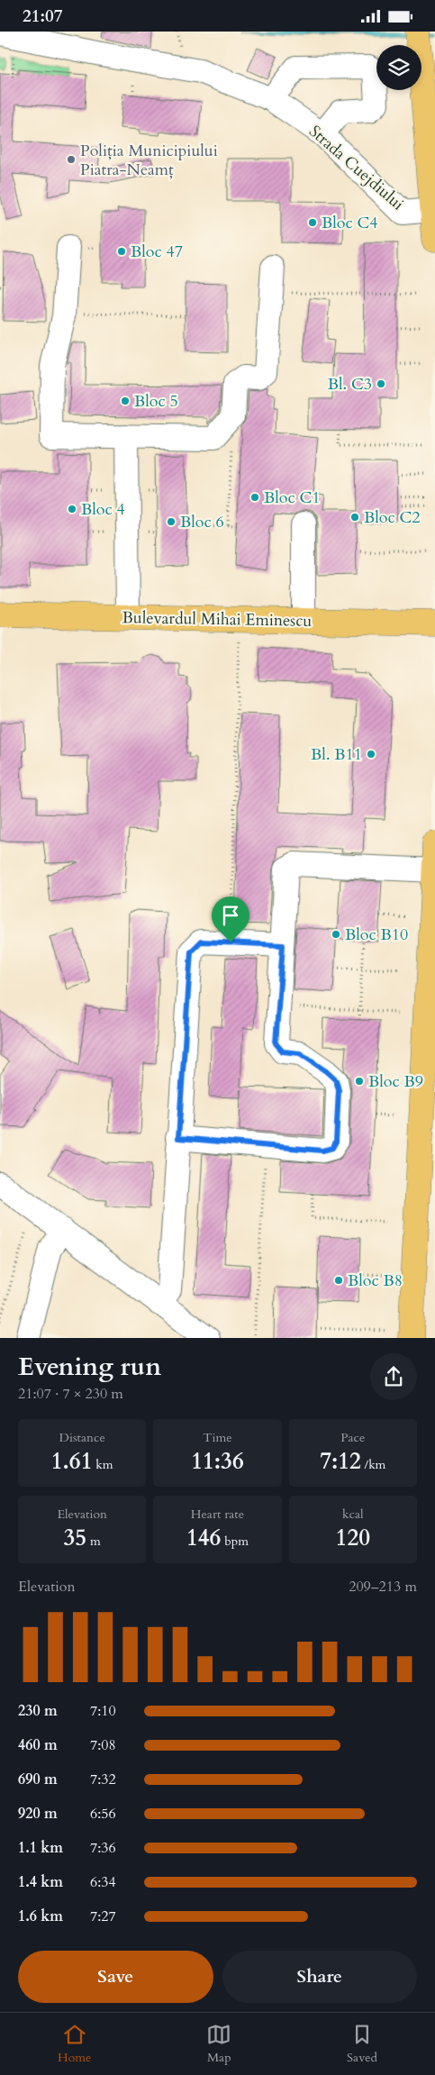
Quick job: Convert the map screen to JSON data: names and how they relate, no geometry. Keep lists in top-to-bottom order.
{
  "streets": {
    "main road": ["Bulevardul Mihai Eminescu"],
    "street": ["Strada Cuejdiului"]
  },
  "places": [
    "Poliția Municipiului Piatra-Neamț",
    "Bloc C4",
    "Bloc 47",
    "Bl. C3",
    "Bloc 5",
    "Bloc C1",
    "Bloc 4",
    "Bloc C2",
    "Bloc 6",
    "Bl. B11",
    "Bloc B10",
    "Bloc B9",
    "Bloc B8"
  ],
  "page": {
    "status": "21:07",
    "heading": ["Evening run", "21:07 · 7 × 230 m"],
    "stats": [
      ["Distance", "1.61 km"],
      ["Time", "11:36"],
      ["Pace", "7:12 /km"],
      ["Elevation", "35 m"],
      ["Heart rate", "146 bpm"],
      ["kcal", "120"]
    ],
    "chart": ["Elevation", "209–213 m"],
    "list": [
      {
        "name": "230 m",
        "note": "7:10"
      },
      {
        "name": "460 m",
        "note": "7:08"
      },
      {
        "name": "690 m",
        "note": "7:32"
      },
      {
        "name": "920 m",
        "note": "6:56"
      },
      {
        "name": "1.1 km",
        "note": "7:36"
      },
      {
        "name": "1.4 km",
        "note": "6:34"
      },
      {
        "name": "1.6 km",
        "note": "7:27"
      }
    ],
    "buttons": ["Save", "Share"],
    "tabs": ["Home", "Map", "Saved"]
  }
}
